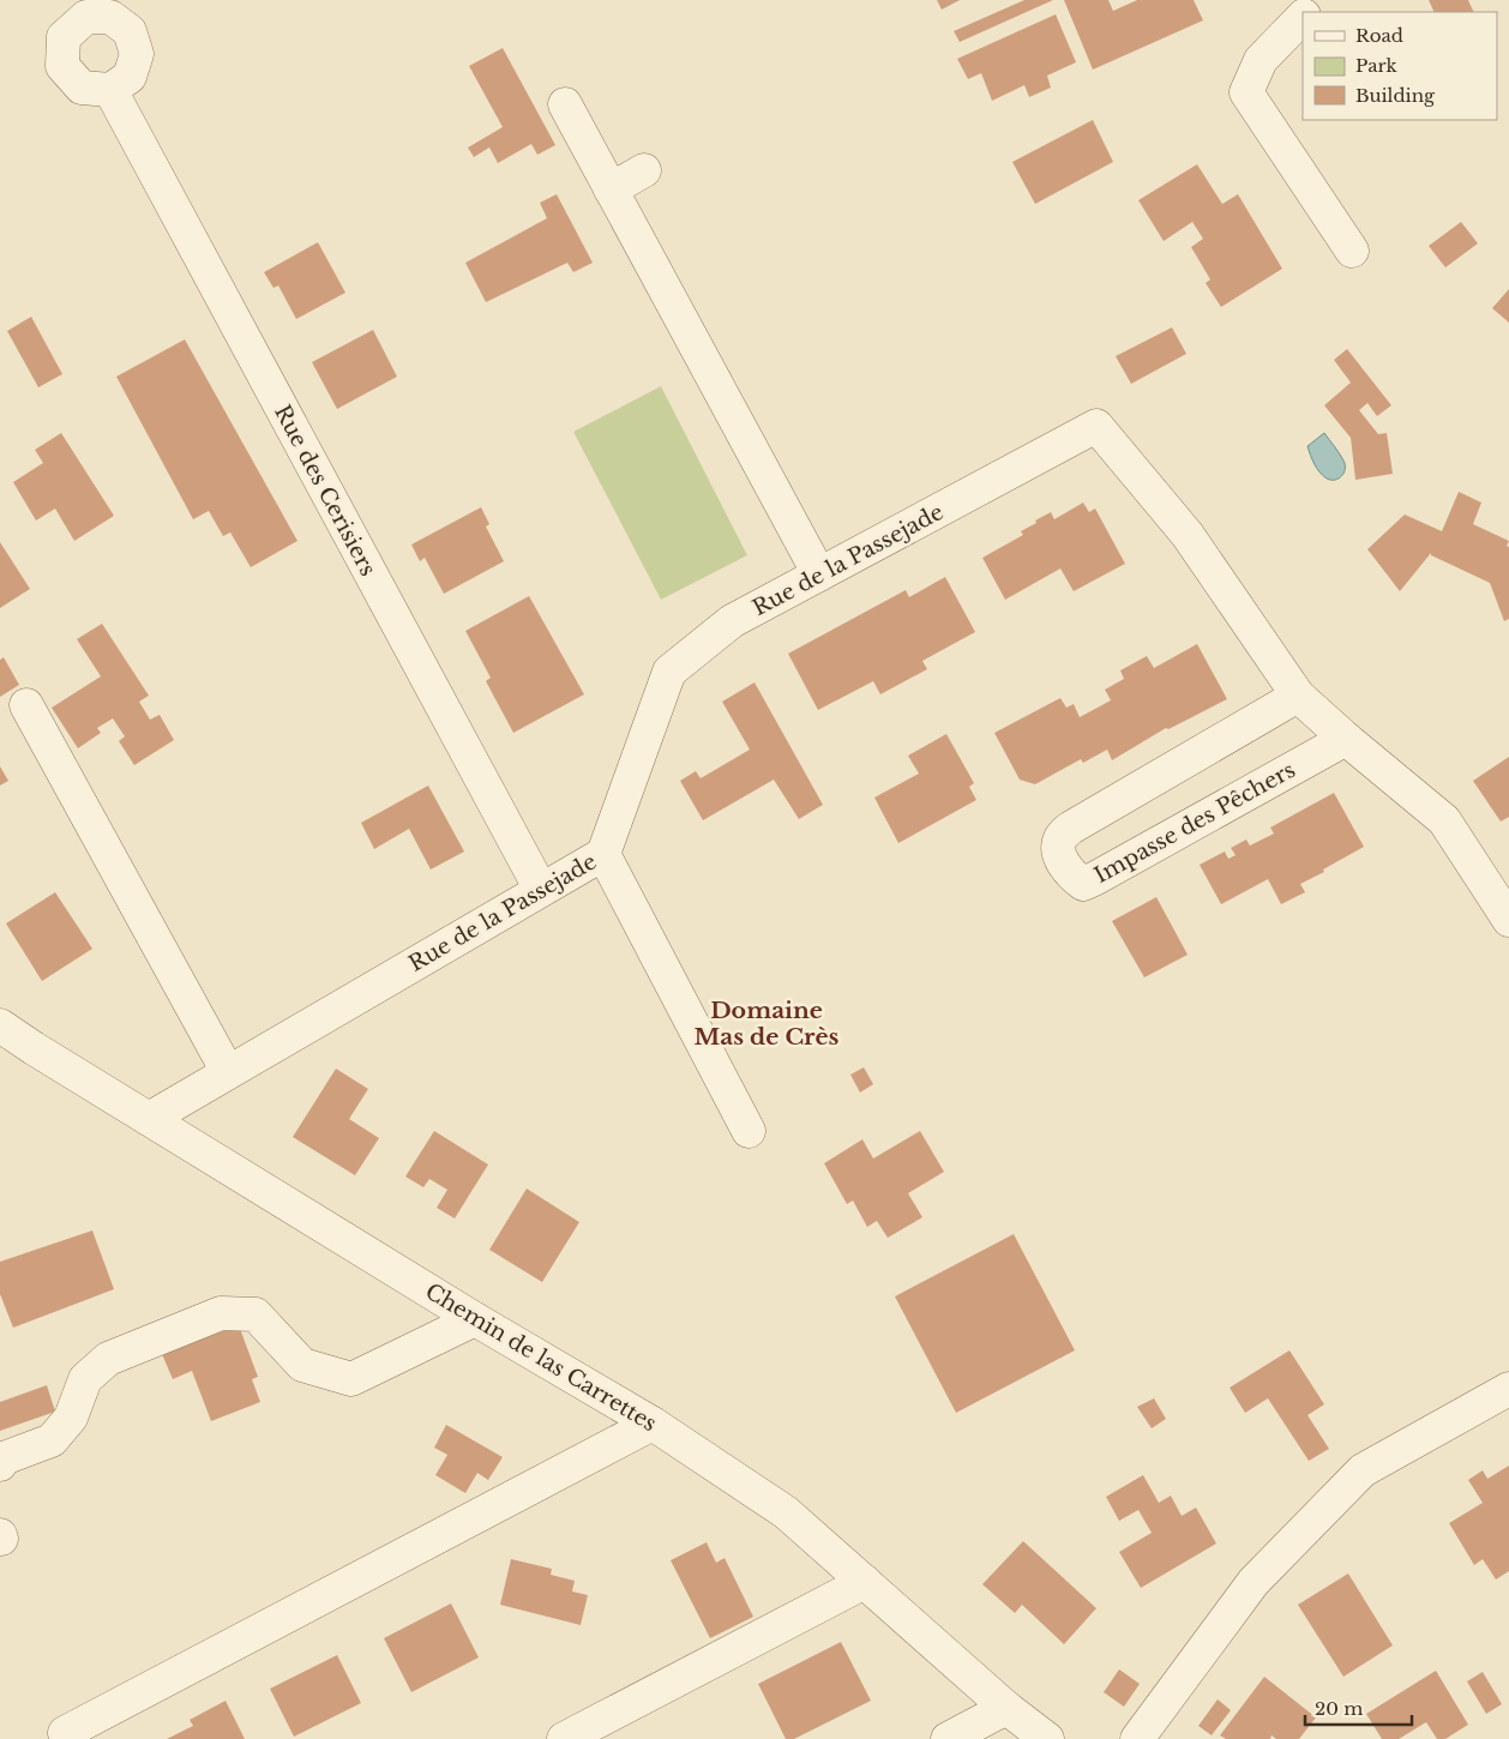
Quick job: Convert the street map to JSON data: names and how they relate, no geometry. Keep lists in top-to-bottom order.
{
  "streets": {
    "street": [
      "Rue des Cerisiers",
      "Rue de la Passejade",
      "Impasse des Pêchers",
      "Chemin de las Carrettes"
    ]
  },
  "crossings": [
    ["Rue des Cerisiers", "Rue de la Passejade"],
    ["Rue de la Passejade", "Impasse des Pêchers"],
    ["Rue de la Passejade", "Chemin de las Carrettes"]
  ],
  "districts": ["Domaine Mas de Crès"],
  "legend": ["Road", "Park", "Building"],
  "scale_bar": "20 m"
}
